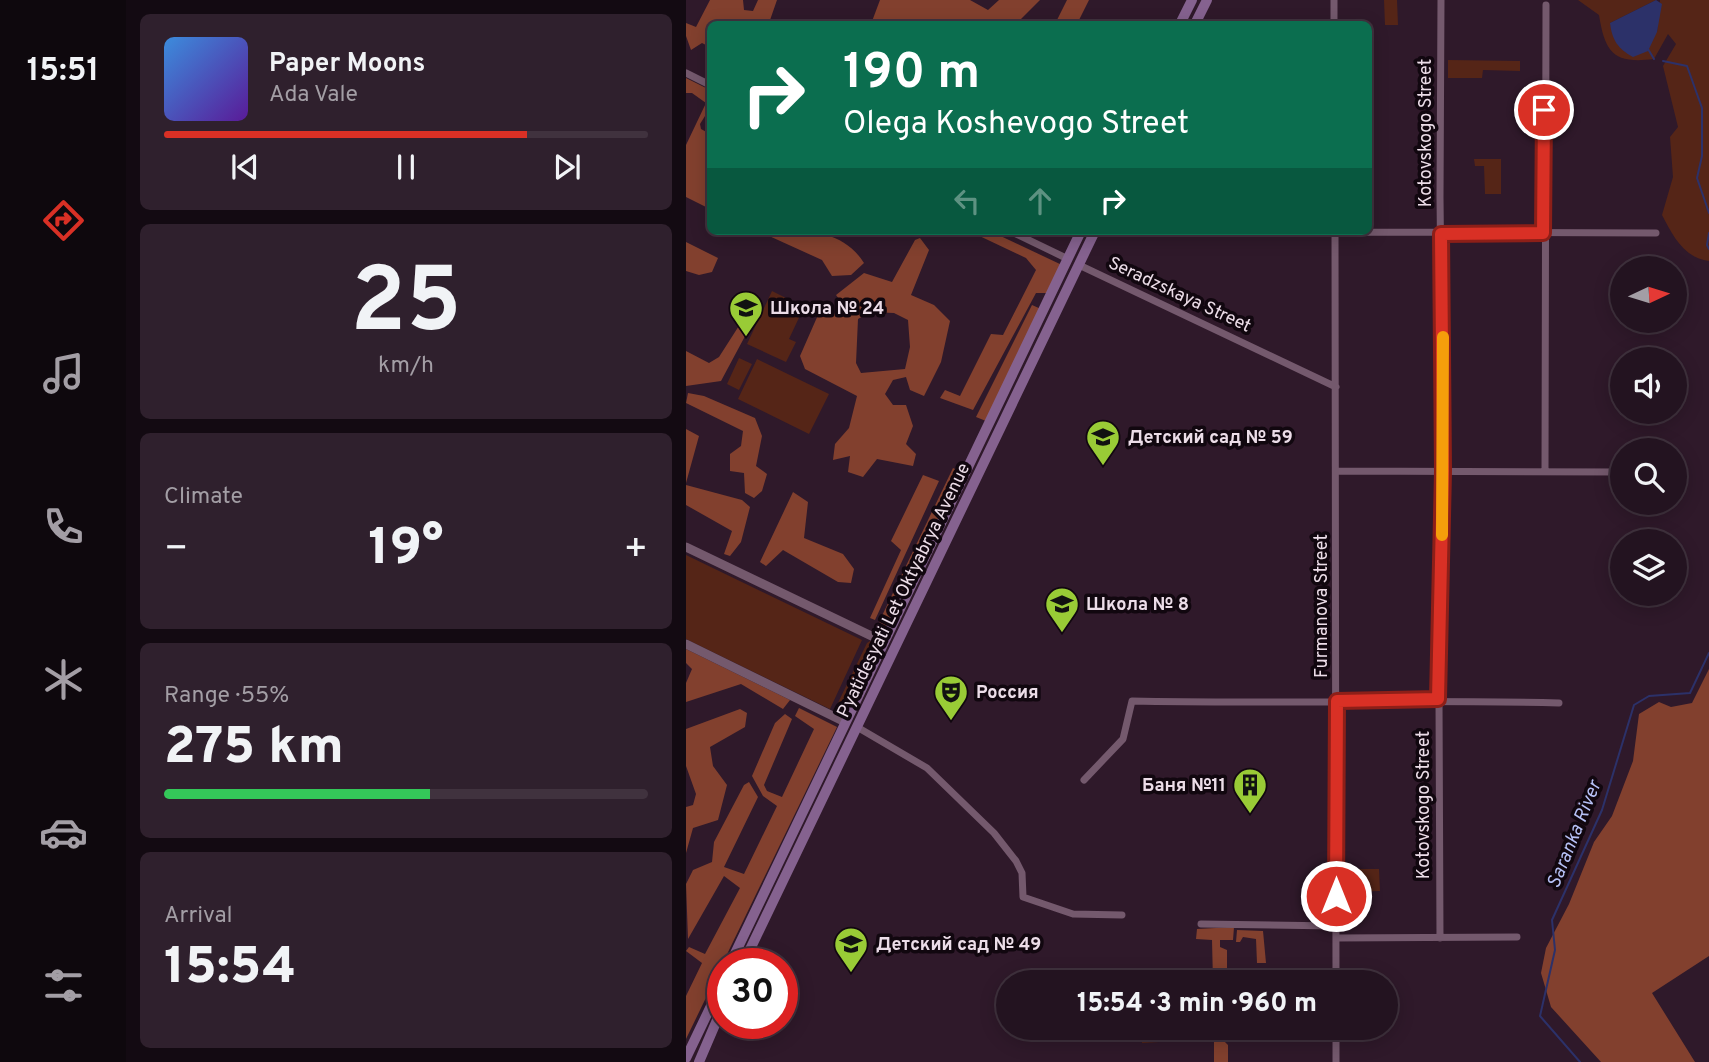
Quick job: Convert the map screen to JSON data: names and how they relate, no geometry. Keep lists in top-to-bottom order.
{
  "streets": {
    "main road": ["Seradzskaya Street", "Pyatidesyati Let Oktyabrya Avenue"],
    "street": ["Kotovskogo Street", "Furmanova Street"]
  },
  "crossings": [
    ["Seradzskaya Street", "Pyatidesyati Let Oktyabrya Avenue"],
    ["Seradzskaya Street", "Furmanova Street"]
  ],
  "water": ["Saranka River"],
  "places": {
    "school or university": [
      "Школа № 24",
      "Детский сад № 59",
      "Школа № 8",
      "Детский сад № 49"
    ],
    "theatre": ["Россия"],
    "building": ["Баня №11"]
  },
  "north": "right",
  "page": {
    "tabs": "15:51",
    "turn": ["190 m", "Olega Koshevogo Street"],
    "song": ["Paper Moons", "Ada Vale"],
    "tile": [
      ["25", "km/h"],
      "Climate",
      ["Range · 55%", "275 km"],
      ["Arrival", "15:54"]
    ],
    "heat": ["−", "19°", "+"],
    "limit": "30",
    "trip": "15:54 · 3 min · 960 m"
  }
}
